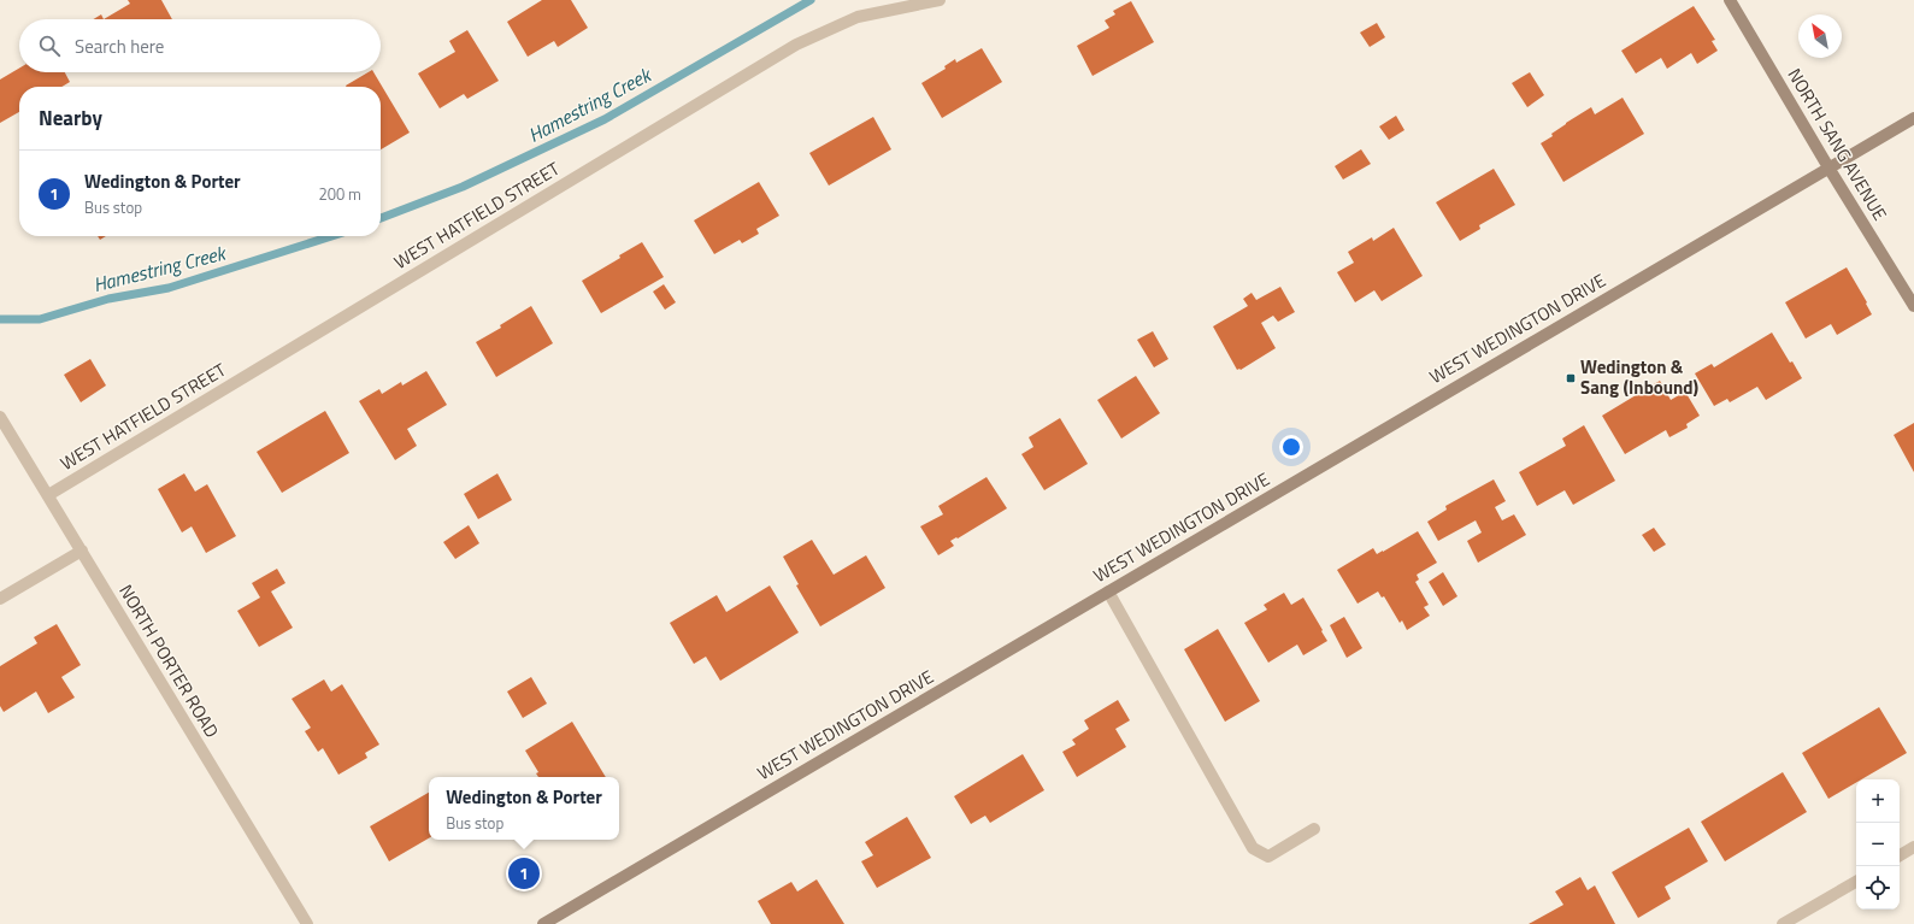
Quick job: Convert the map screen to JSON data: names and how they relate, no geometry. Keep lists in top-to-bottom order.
{
  "streets": {
    "main road": ["NORTH SANG AVENUE", "WEST WEDINGTON DRIVE"],
    "street": ["WEST HATFIELD STREET", "NORTH PORTER ROAD"]
  },
  "crossings": [
    ["NORTH SANG AVENUE", "WEST WEDINGTON DRIVE"],
    ["WEST HATFIELD STREET", "NORTH PORTER ROAD"]
  ],
  "water": ["Hamestring Creek"],
  "places": {
    "transit": ["Wedington & Sang (Inbound)"]
  },
  "north": "top left",
  "page": {
    "search": "Search here",
    "heading": "Nearby",
    "list": [
      {
        "mark": "1",
        "name": "Wedington & Porter",
        "note": "Bus stop",
        "value": "200 m"
      }
    ],
    "popup": ["Wedington & Porter", "Bus stop"],
    "map_buttons": ["+", "−"],
    "pins": "1"
  }
}
